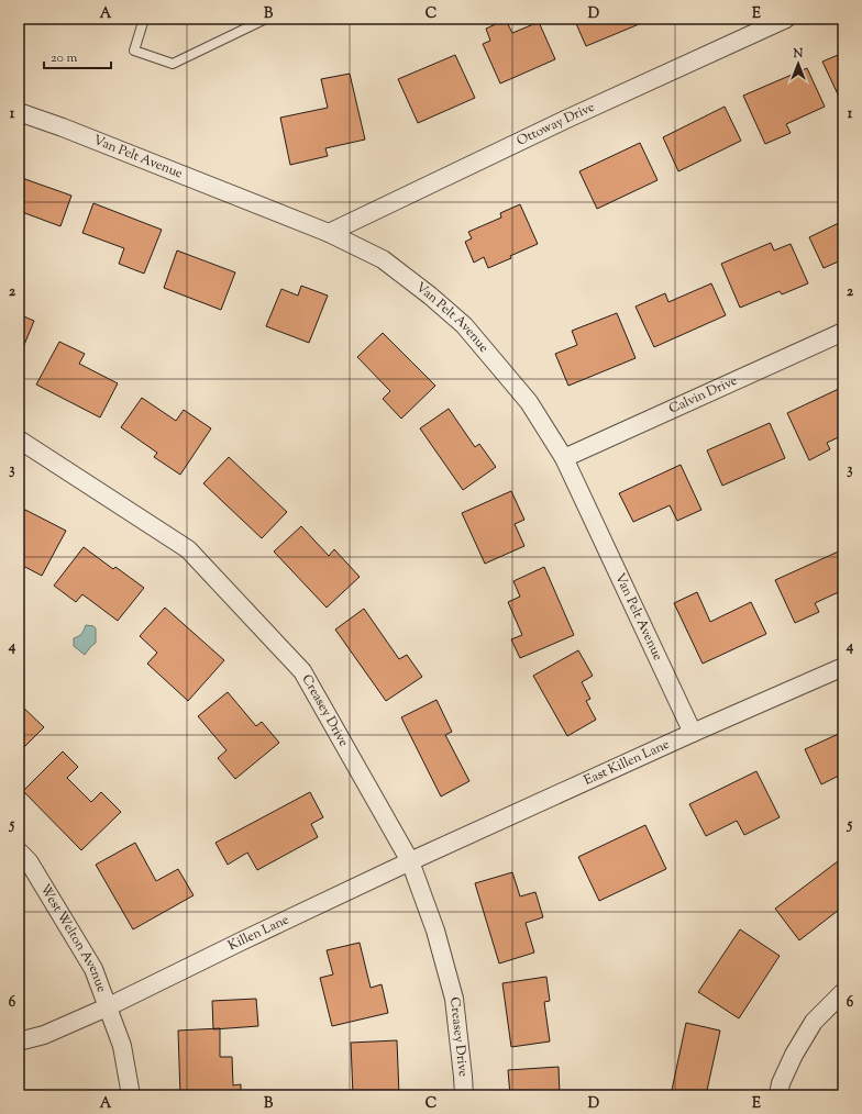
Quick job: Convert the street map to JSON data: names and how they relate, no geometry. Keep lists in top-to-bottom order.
{
  "streets": {
    "street": [
      "Ottoway Drive",
      "Van Pelt Avenue",
      "Calvin Drive",
      "Creasey Drive",
      "East Killen Lane",
      "Killen Lane",
      "West Welton Avenue"
    ]
  },
  "crossings": [
    ["Ottoway Drive", "Van Pelt Avenue"],
    ["Van Pelt Avenue", "Calvin Drive"],
    ["Van Pelt Avenue", "East Killen Lane"],
    ["Creasey Drive", "East Killen Lane"],
    ["Creasey Drive", "Killen Lane"],
    ["East Killen Lane", "Killen Lane"],
    ["Killen Lane", "West Welton Avenue"]
  ],
  "scale_bar": "20 m",
  "north": "top",
  "grid": {
    "columns": [
      "A",
      "B",
      "C",
      "D",
      "E"
    ],
    "rows": [
      "1",
      "2",
      "3",
      "4",
      "5",
      "6"
    ]
  }
}
